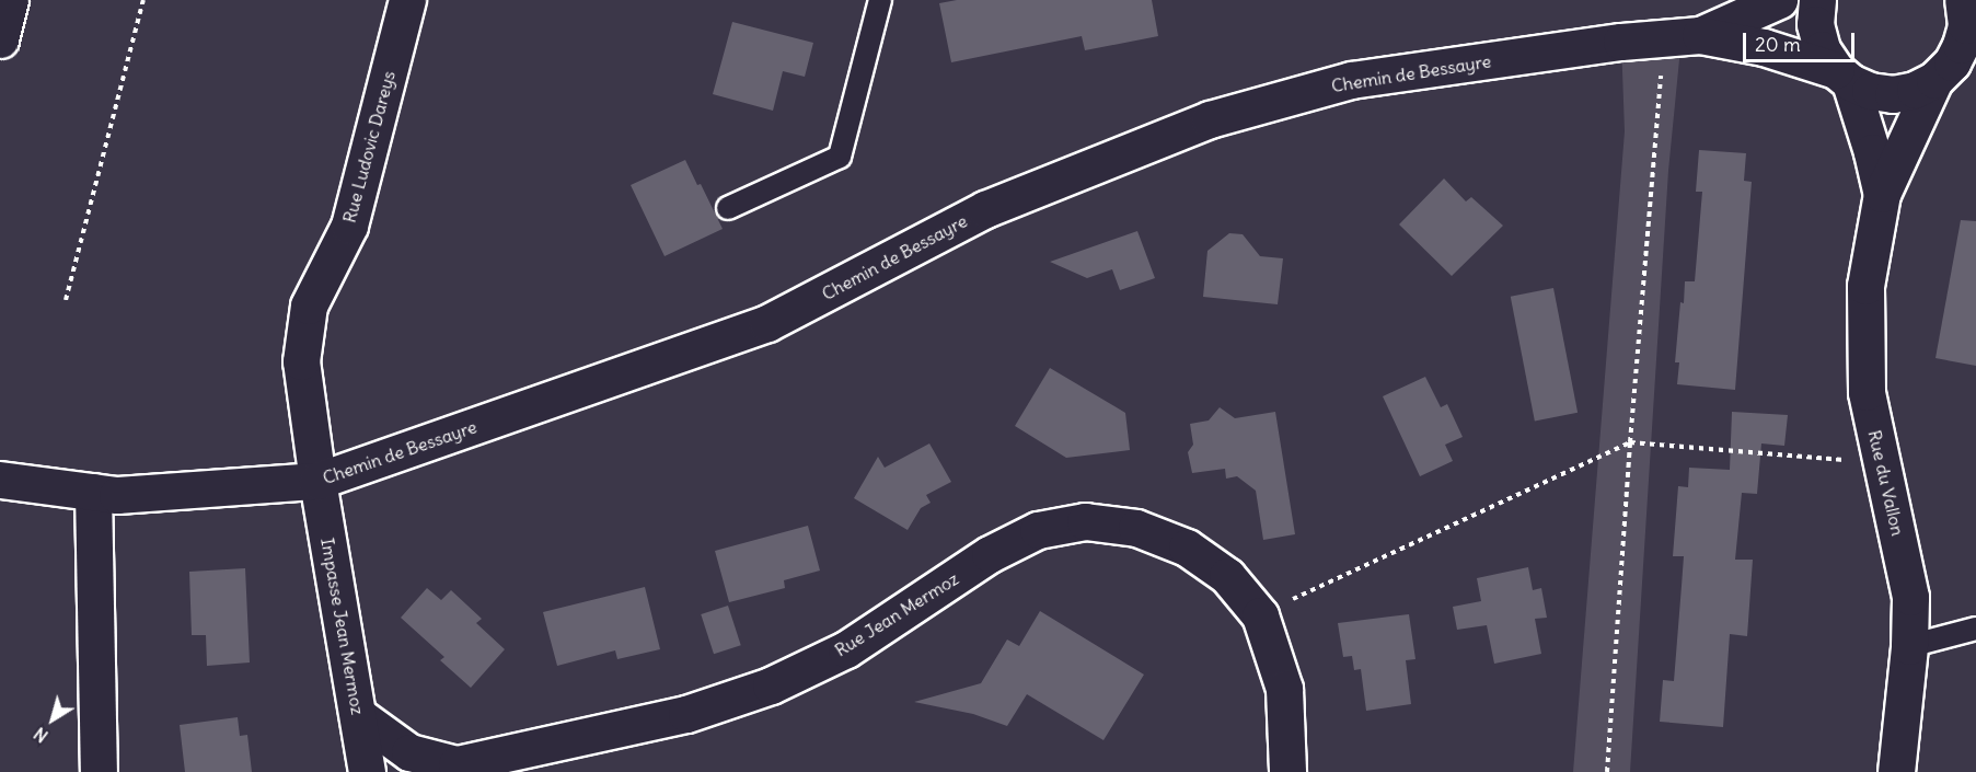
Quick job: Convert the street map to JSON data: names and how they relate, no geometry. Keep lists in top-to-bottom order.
{
  "streets": {
    "street": [
      "Chemin de Bessayre",
      "Rue Ludovic Dareys",
      "Rue du Vallon",
      "Rue Jean Mermoz",
      "Impasse Jean Mermoz"
    ]
  },
  "crossings": [
    ["Chemin de Bessayre", "Rue Ludovic Dareys"],
    ["Chemin de Bessayre", "Rue du Vallon"],
    ["Chemin de Bessayre", "Impasse Jean Mermoz"],
    ["Rue Ludovic Dareys", "Impasse Jean Mermoz"],
    ["Rue Jean Mermoz", "Impasse Jean Mermoz"]
  ],
  "scale_bar": "20 m",
  "north": "bottom left"
}
